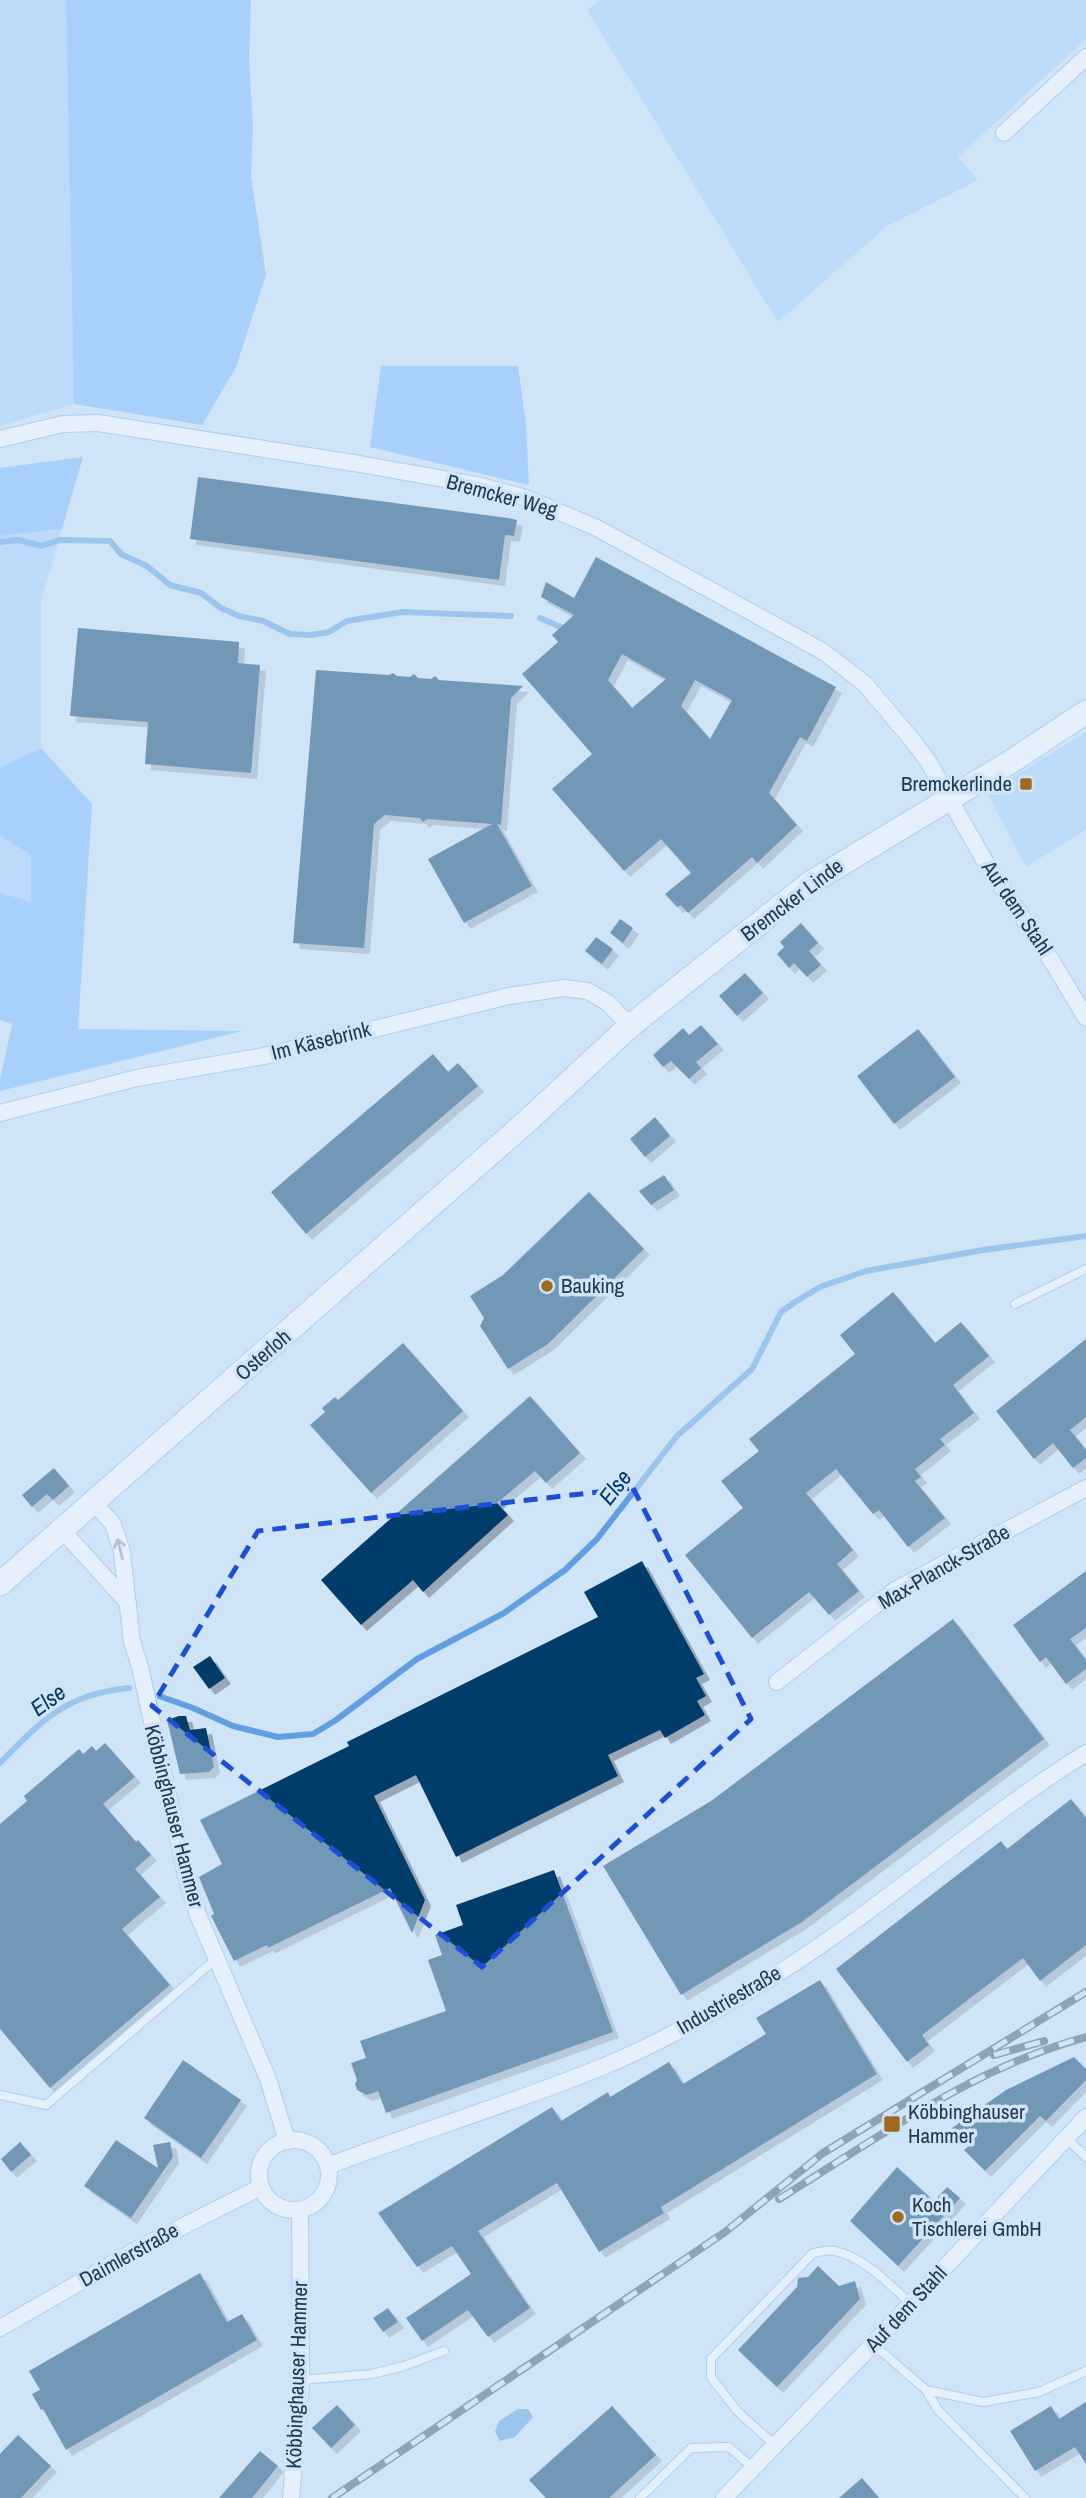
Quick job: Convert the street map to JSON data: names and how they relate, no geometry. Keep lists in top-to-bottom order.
{
  "streets": {
    "main road": ["Bremcker Linde", "Osterloh"],
    "street": [
      "Bremcker Weg",
      "Auf dem Stahl",
      "Im Käsebrink",
      "Max-Planck-Straße",
      "Köbbinghauser Hammer",
      "Industriestraße",
      "Daimlerstraße"
    ]
  },
  "crossings": [
    ["Bremcker Weg", "Bremcker Linde"],
    ["Bremcker Weg", "Auf dem Stahl"],
    ["Bremcker Linde", "Auf dem Stahl"],
    ["Bremcker Linde", "Im Käsebrink"],
    ["Bremcker Linde", "Osterloh"],
    ["Osterloh", "Köbbinghauser Hammer"],
    ["Köbbinghauser Hammer", "Industriestraße"],
    ["Köbbinghauser Hammer", "Daimlerstraße"],
    ["Industriestraße", "Daimlerstraße"]
  ],
  "water": ["Else"],
  "places": {
    "transit": ["Bremckerlinde", "Köbbinghauser Hammer"],
    "other": ["Bauking", "Koch Tischlerei GmbH"]
  }
}
